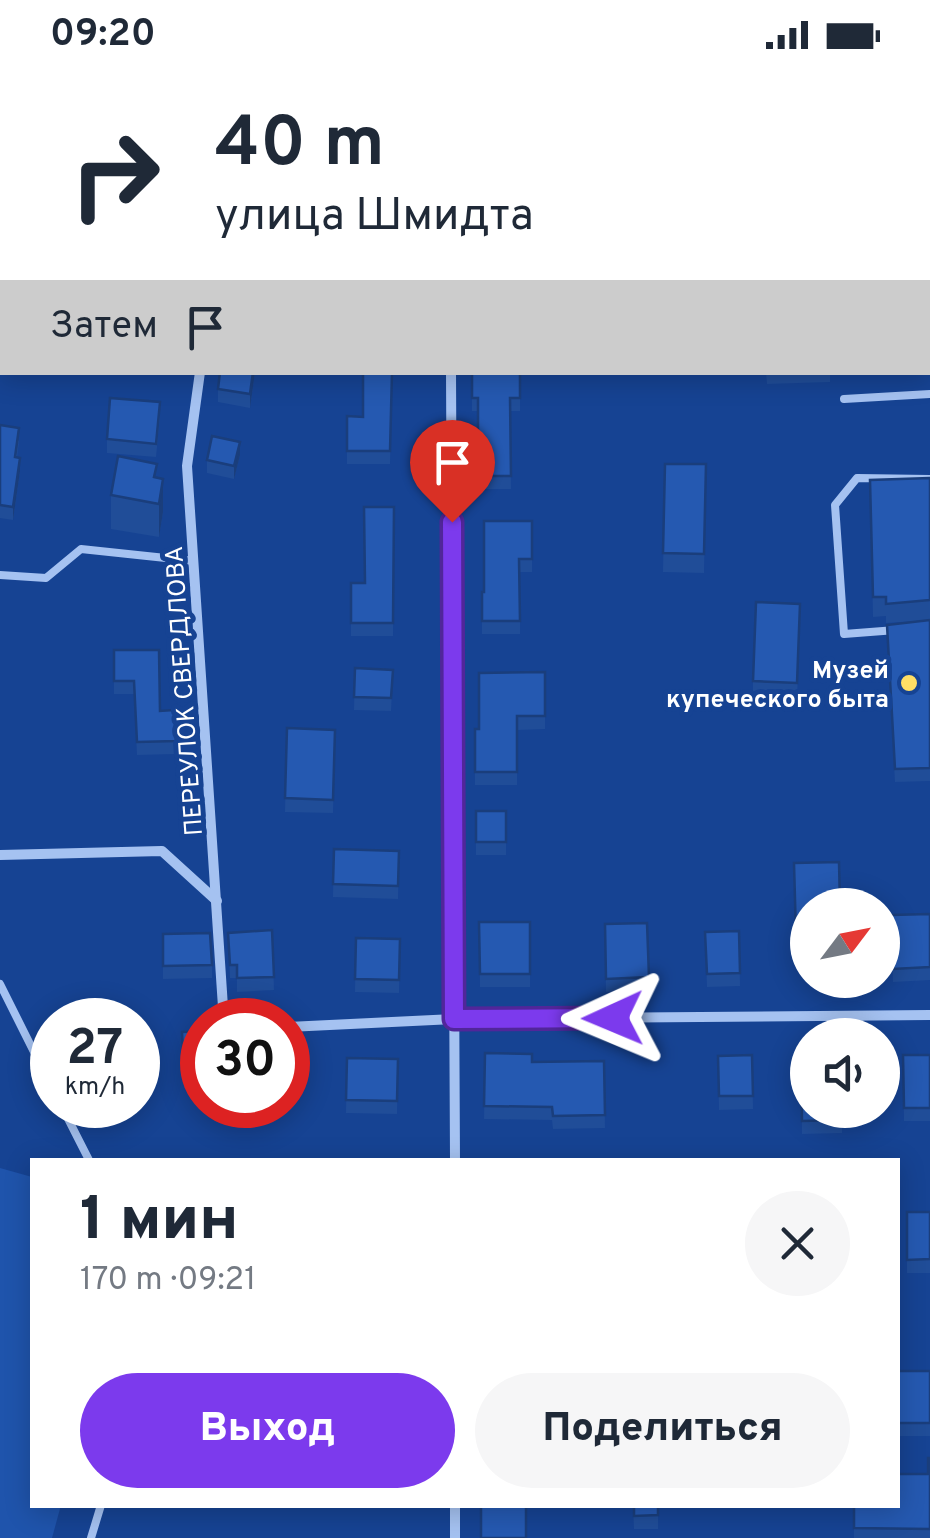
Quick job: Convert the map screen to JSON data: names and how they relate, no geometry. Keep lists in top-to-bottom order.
{
  "streets": {
    "street": ["ПЕРЕУЛОК СВЕРДЛОВА"]
  },
  "places": ["Музей купеческого быта"],
  "north": "top right",
  "page": {
    "status": "09:20",
    "turn": ["40 m", "улица Шмидта"],
    "then": "Затем",
    "speed": "27 km/h",
    "limit": "30",
    "heading": ["1 мин", "170 m · 09:21"],
    "buttons": ["Выход", "Поделиться"]
  }
}
